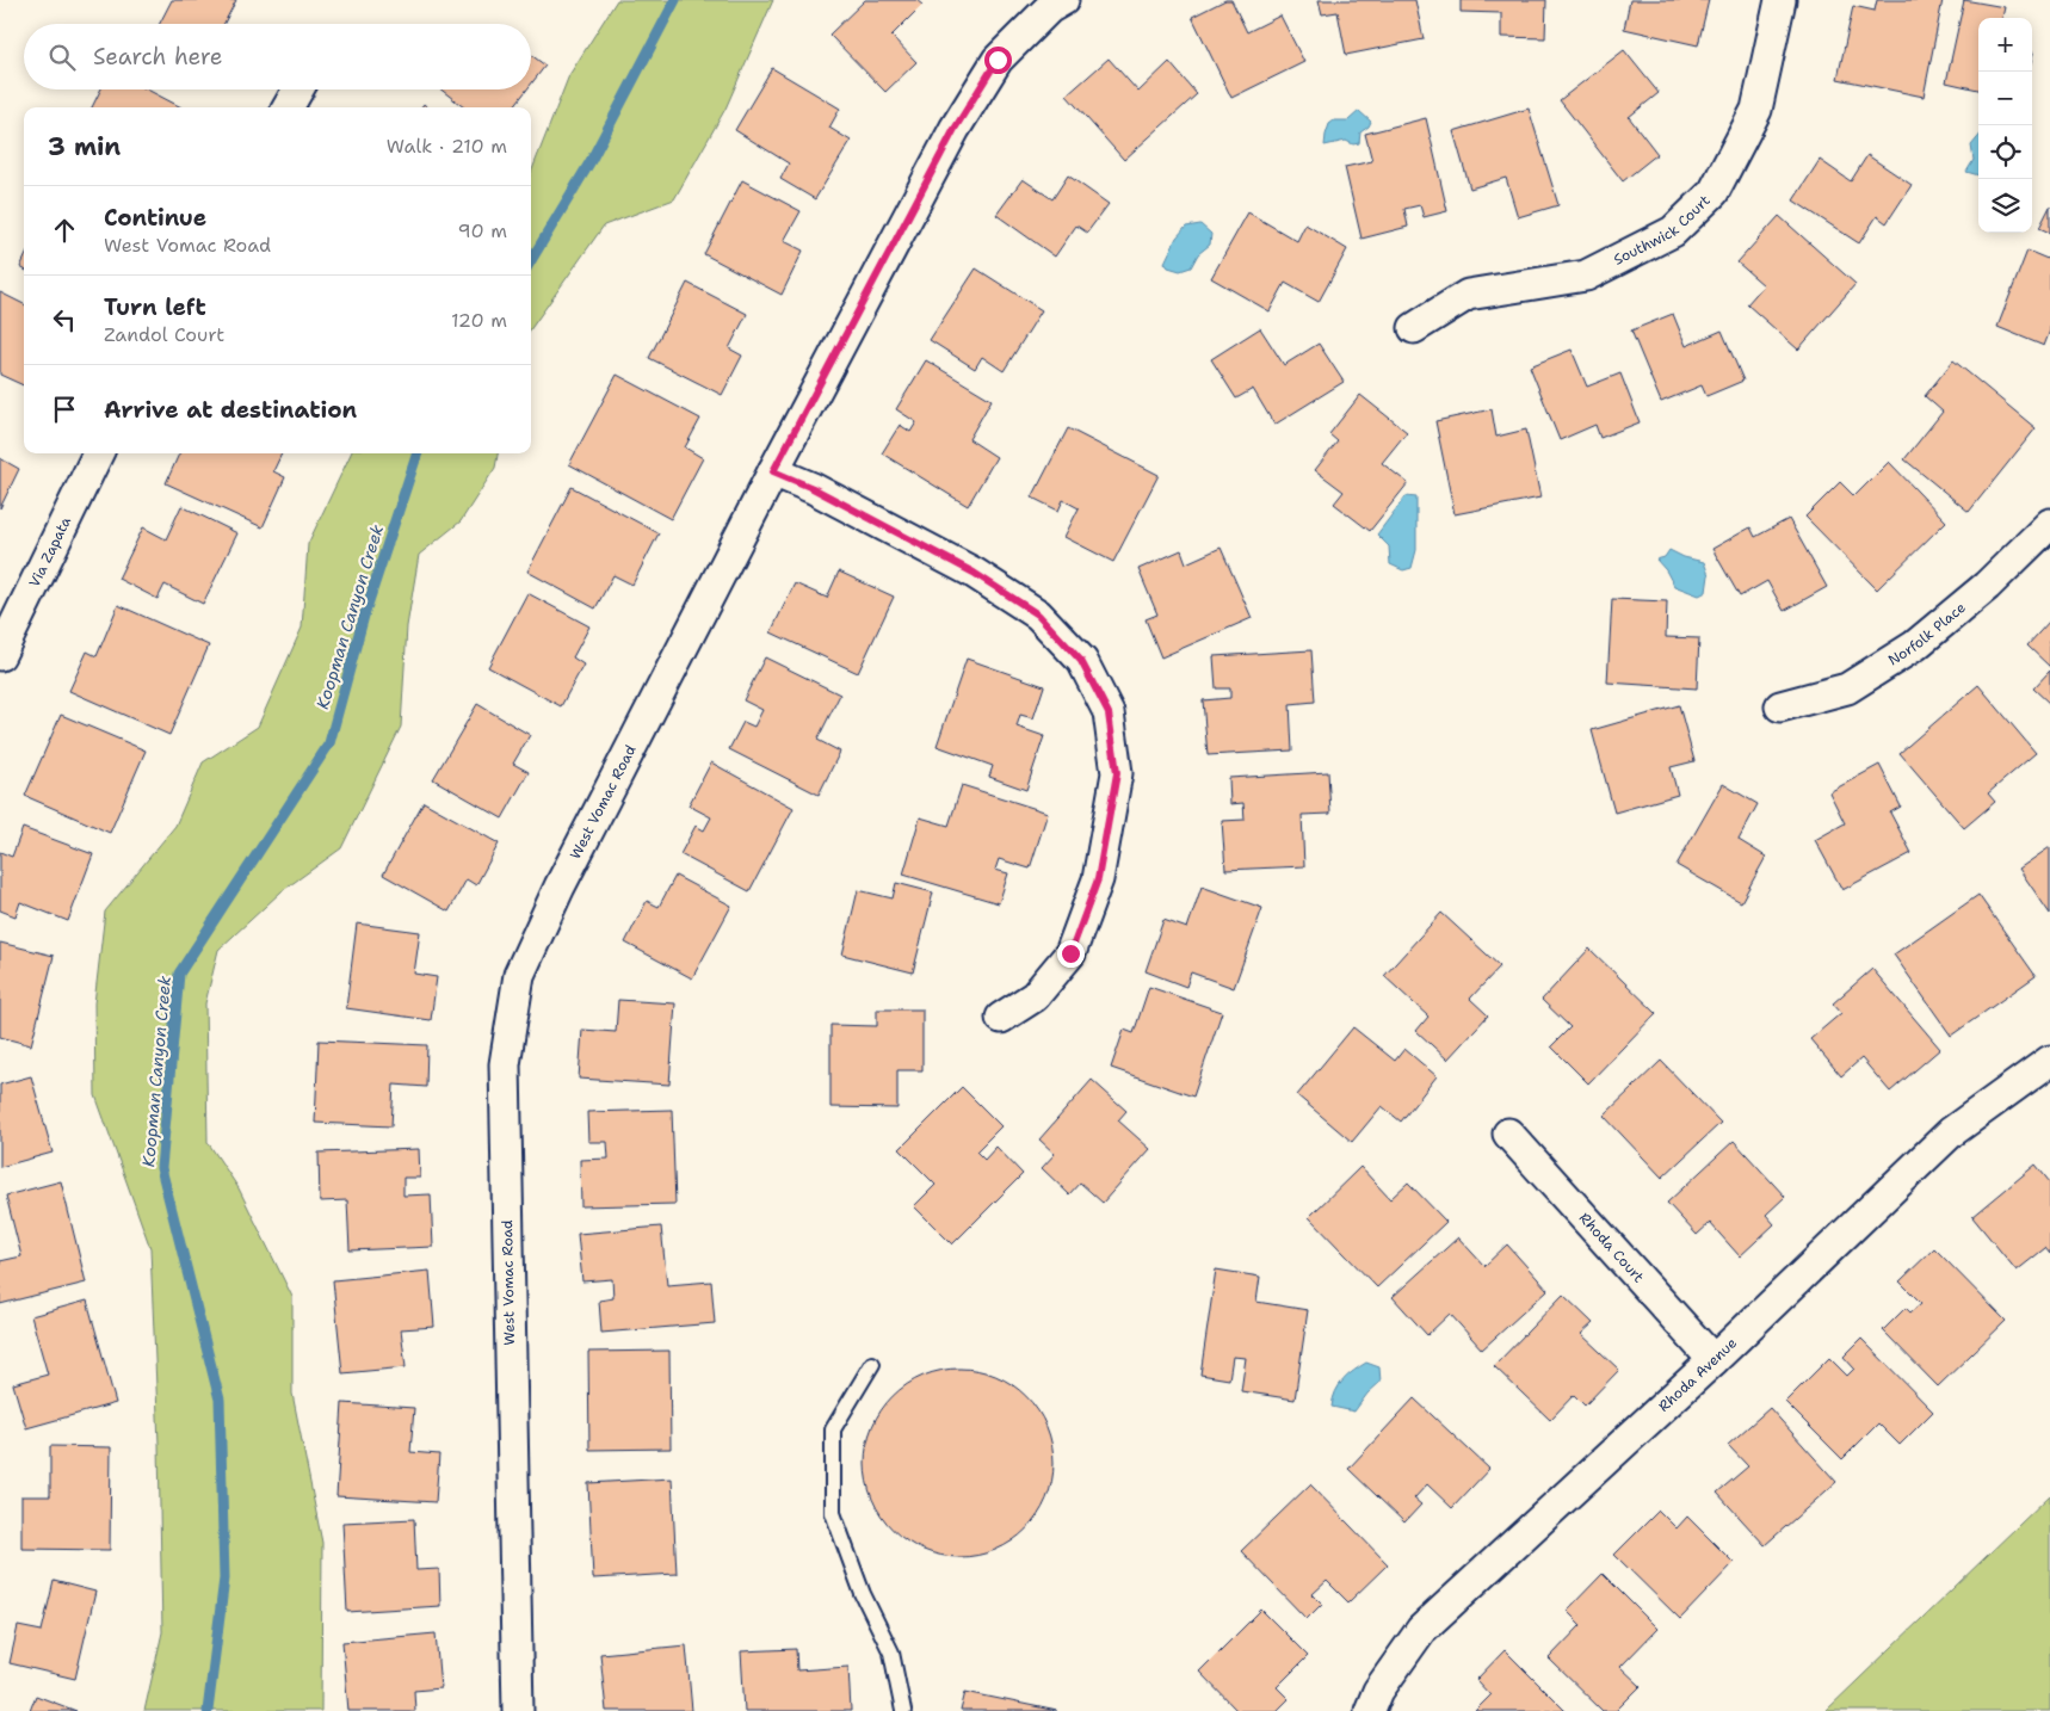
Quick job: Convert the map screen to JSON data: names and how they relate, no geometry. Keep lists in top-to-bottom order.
{
  "streets": {
    "street": [
      "Southwick Court",
      "Via Zapata",
      "Norfolk Place",
      "West Vomac Road",
      "Rhoda Court",
      "Rhoda Avenue"
    ]
  },
  "crossings": [
    ["Rhoda Court", "Rhoda Avenue"]
  ],
  "water": ["Koopman Canyon Creek"],
  "page": {
    "map_buttons": ["+", "−"],
    "search": "Search here",
    "heading": ["3 min", "Walk · 210 m"],
    "list": [
      ["Continue", "West Vomac Road", "90 m"],
      ["Turn left", "Zandol Court", "120 m"],
      "Arrive at destination"
    ]
  }
}
